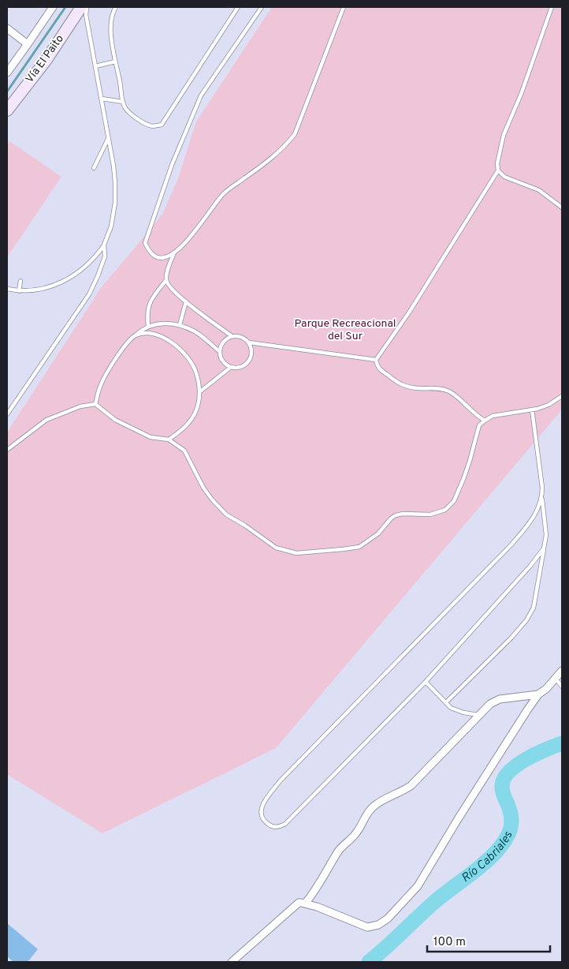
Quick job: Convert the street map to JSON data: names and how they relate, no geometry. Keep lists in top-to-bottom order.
{
  "streets": {
    "street": ["Vía El Paito"]
  },
  "water": ["Río Cabriales"],
  "parks": ["Parque Recreacional del Sur"],
  "scale_bar": "100 m"
}
